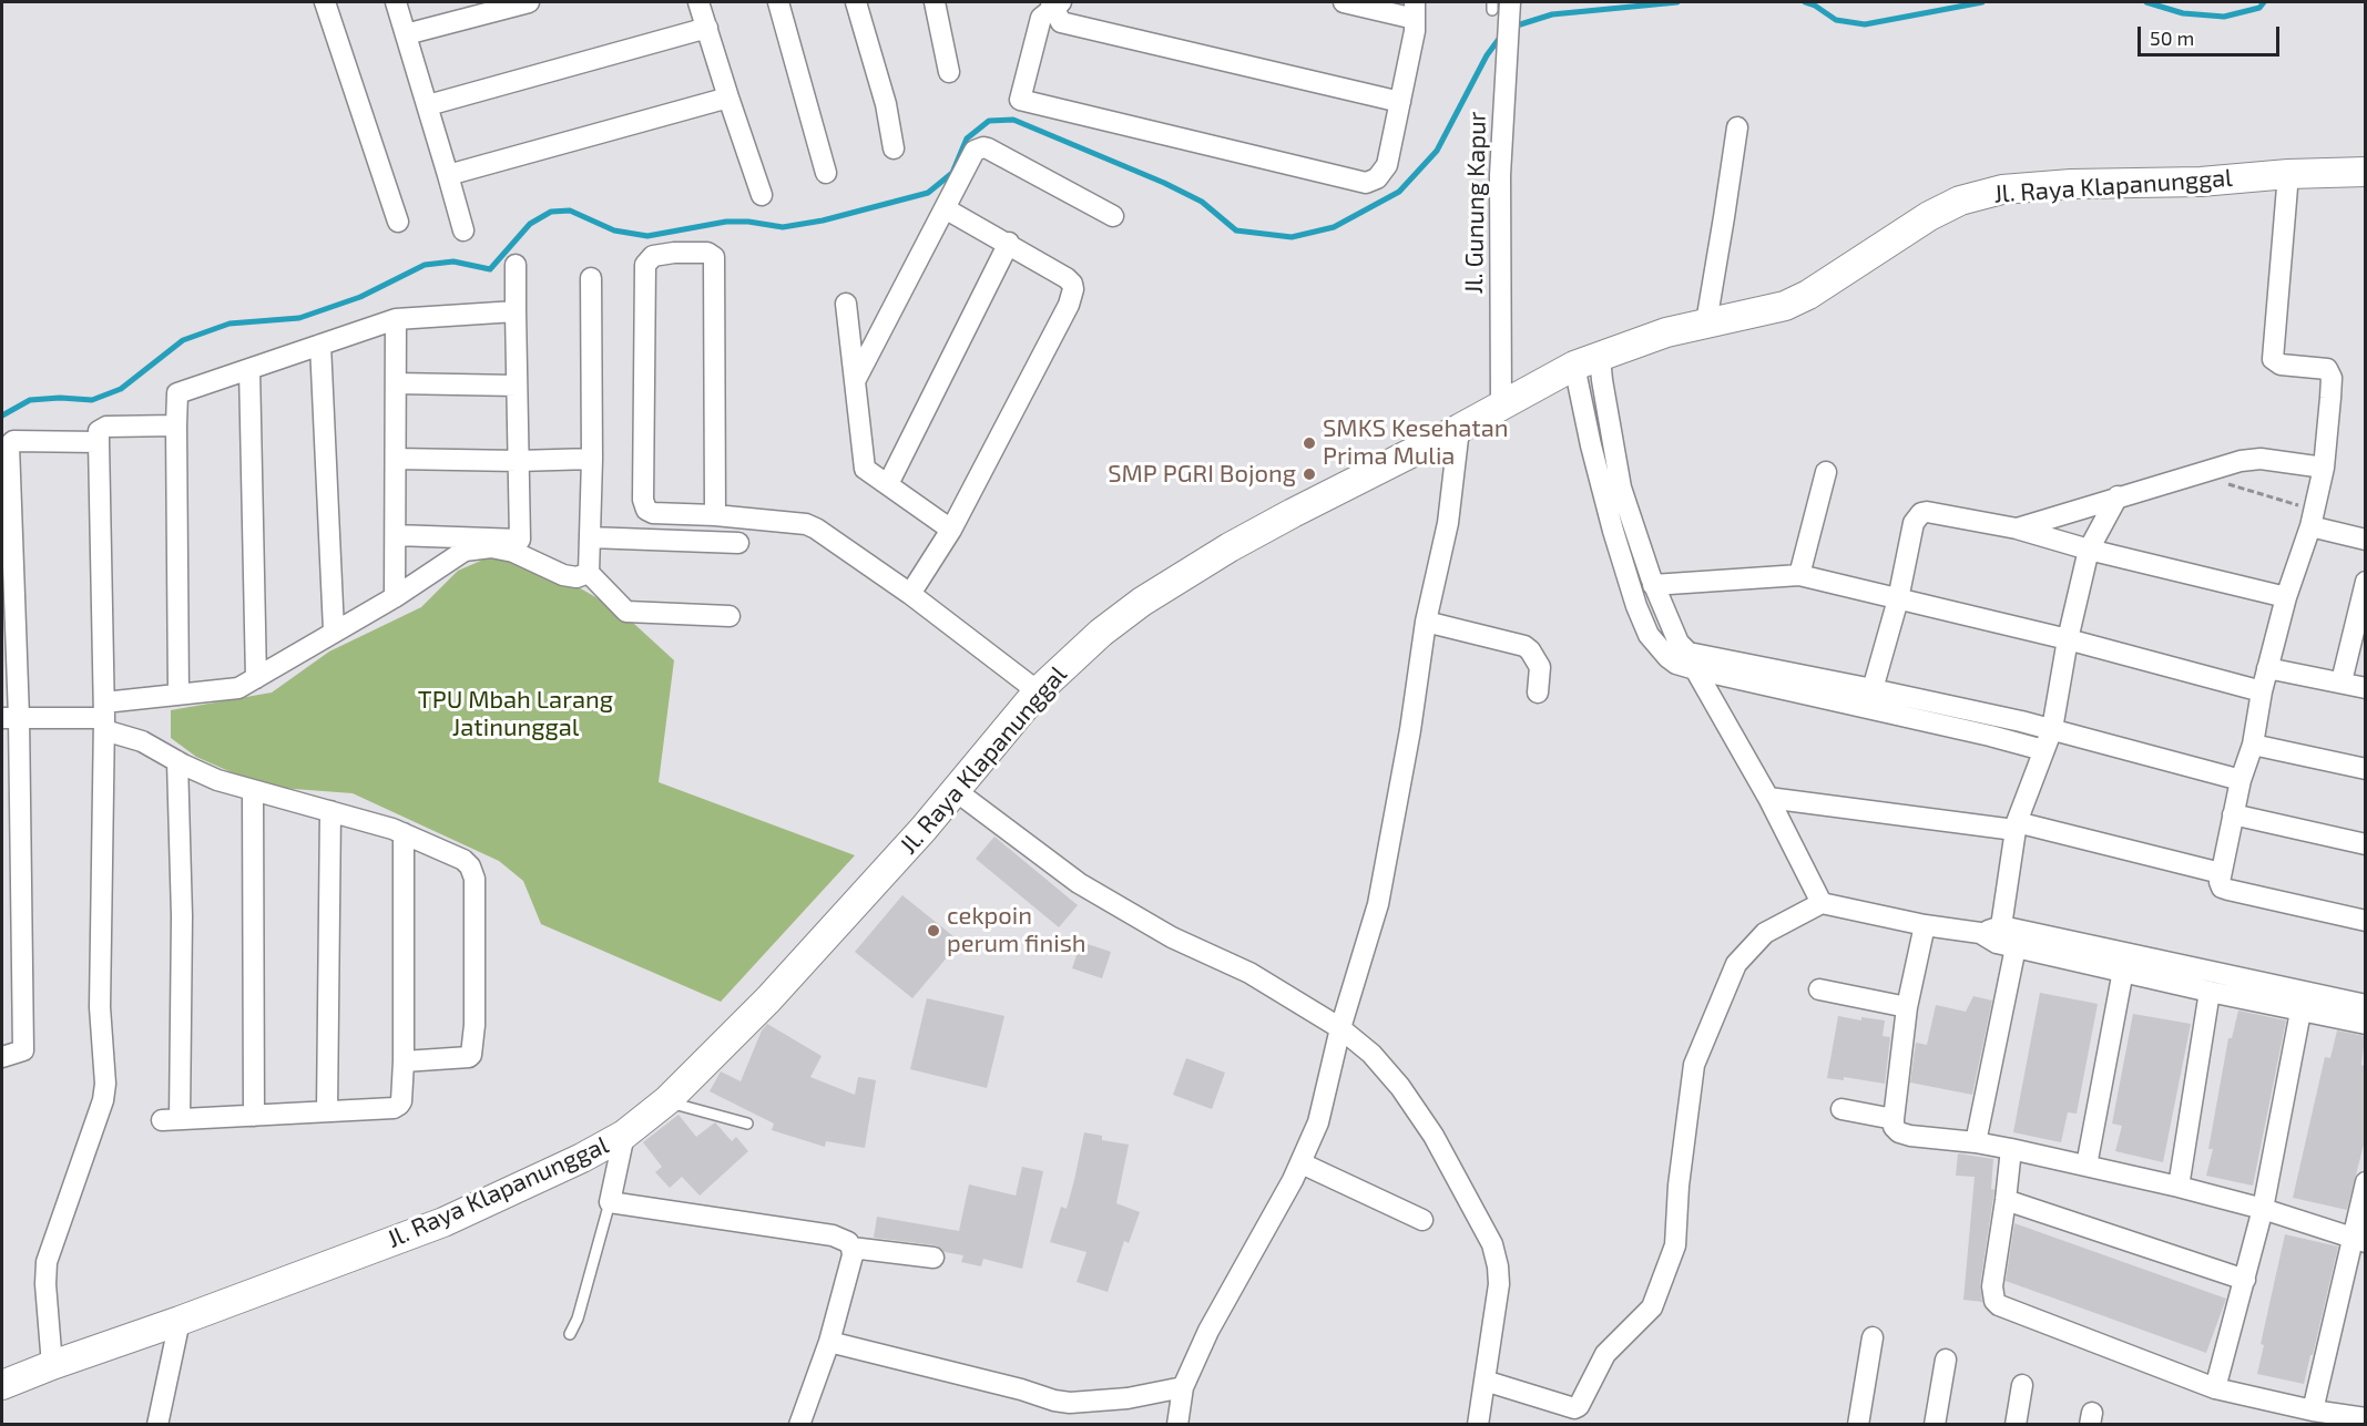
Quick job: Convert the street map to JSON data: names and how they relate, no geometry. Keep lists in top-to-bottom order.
{
  "streets": {
    "street": ["Jl. Raya Klapanunggal", "Jl. Gunung Kapur"]
  },
  "crossings": [
    ["Jl. Raya Klapanunggal", "Jl. Gunung Kapur"]
  ],
  "parks": ["TPU Mbah Larang Jatinunggal"],
  "places": ["SMKS Kesehatan Prima Mulia", "SMP PGRI Bojong", "cekpoin perum finish"],
  "scale_bar": "50 m"
}
